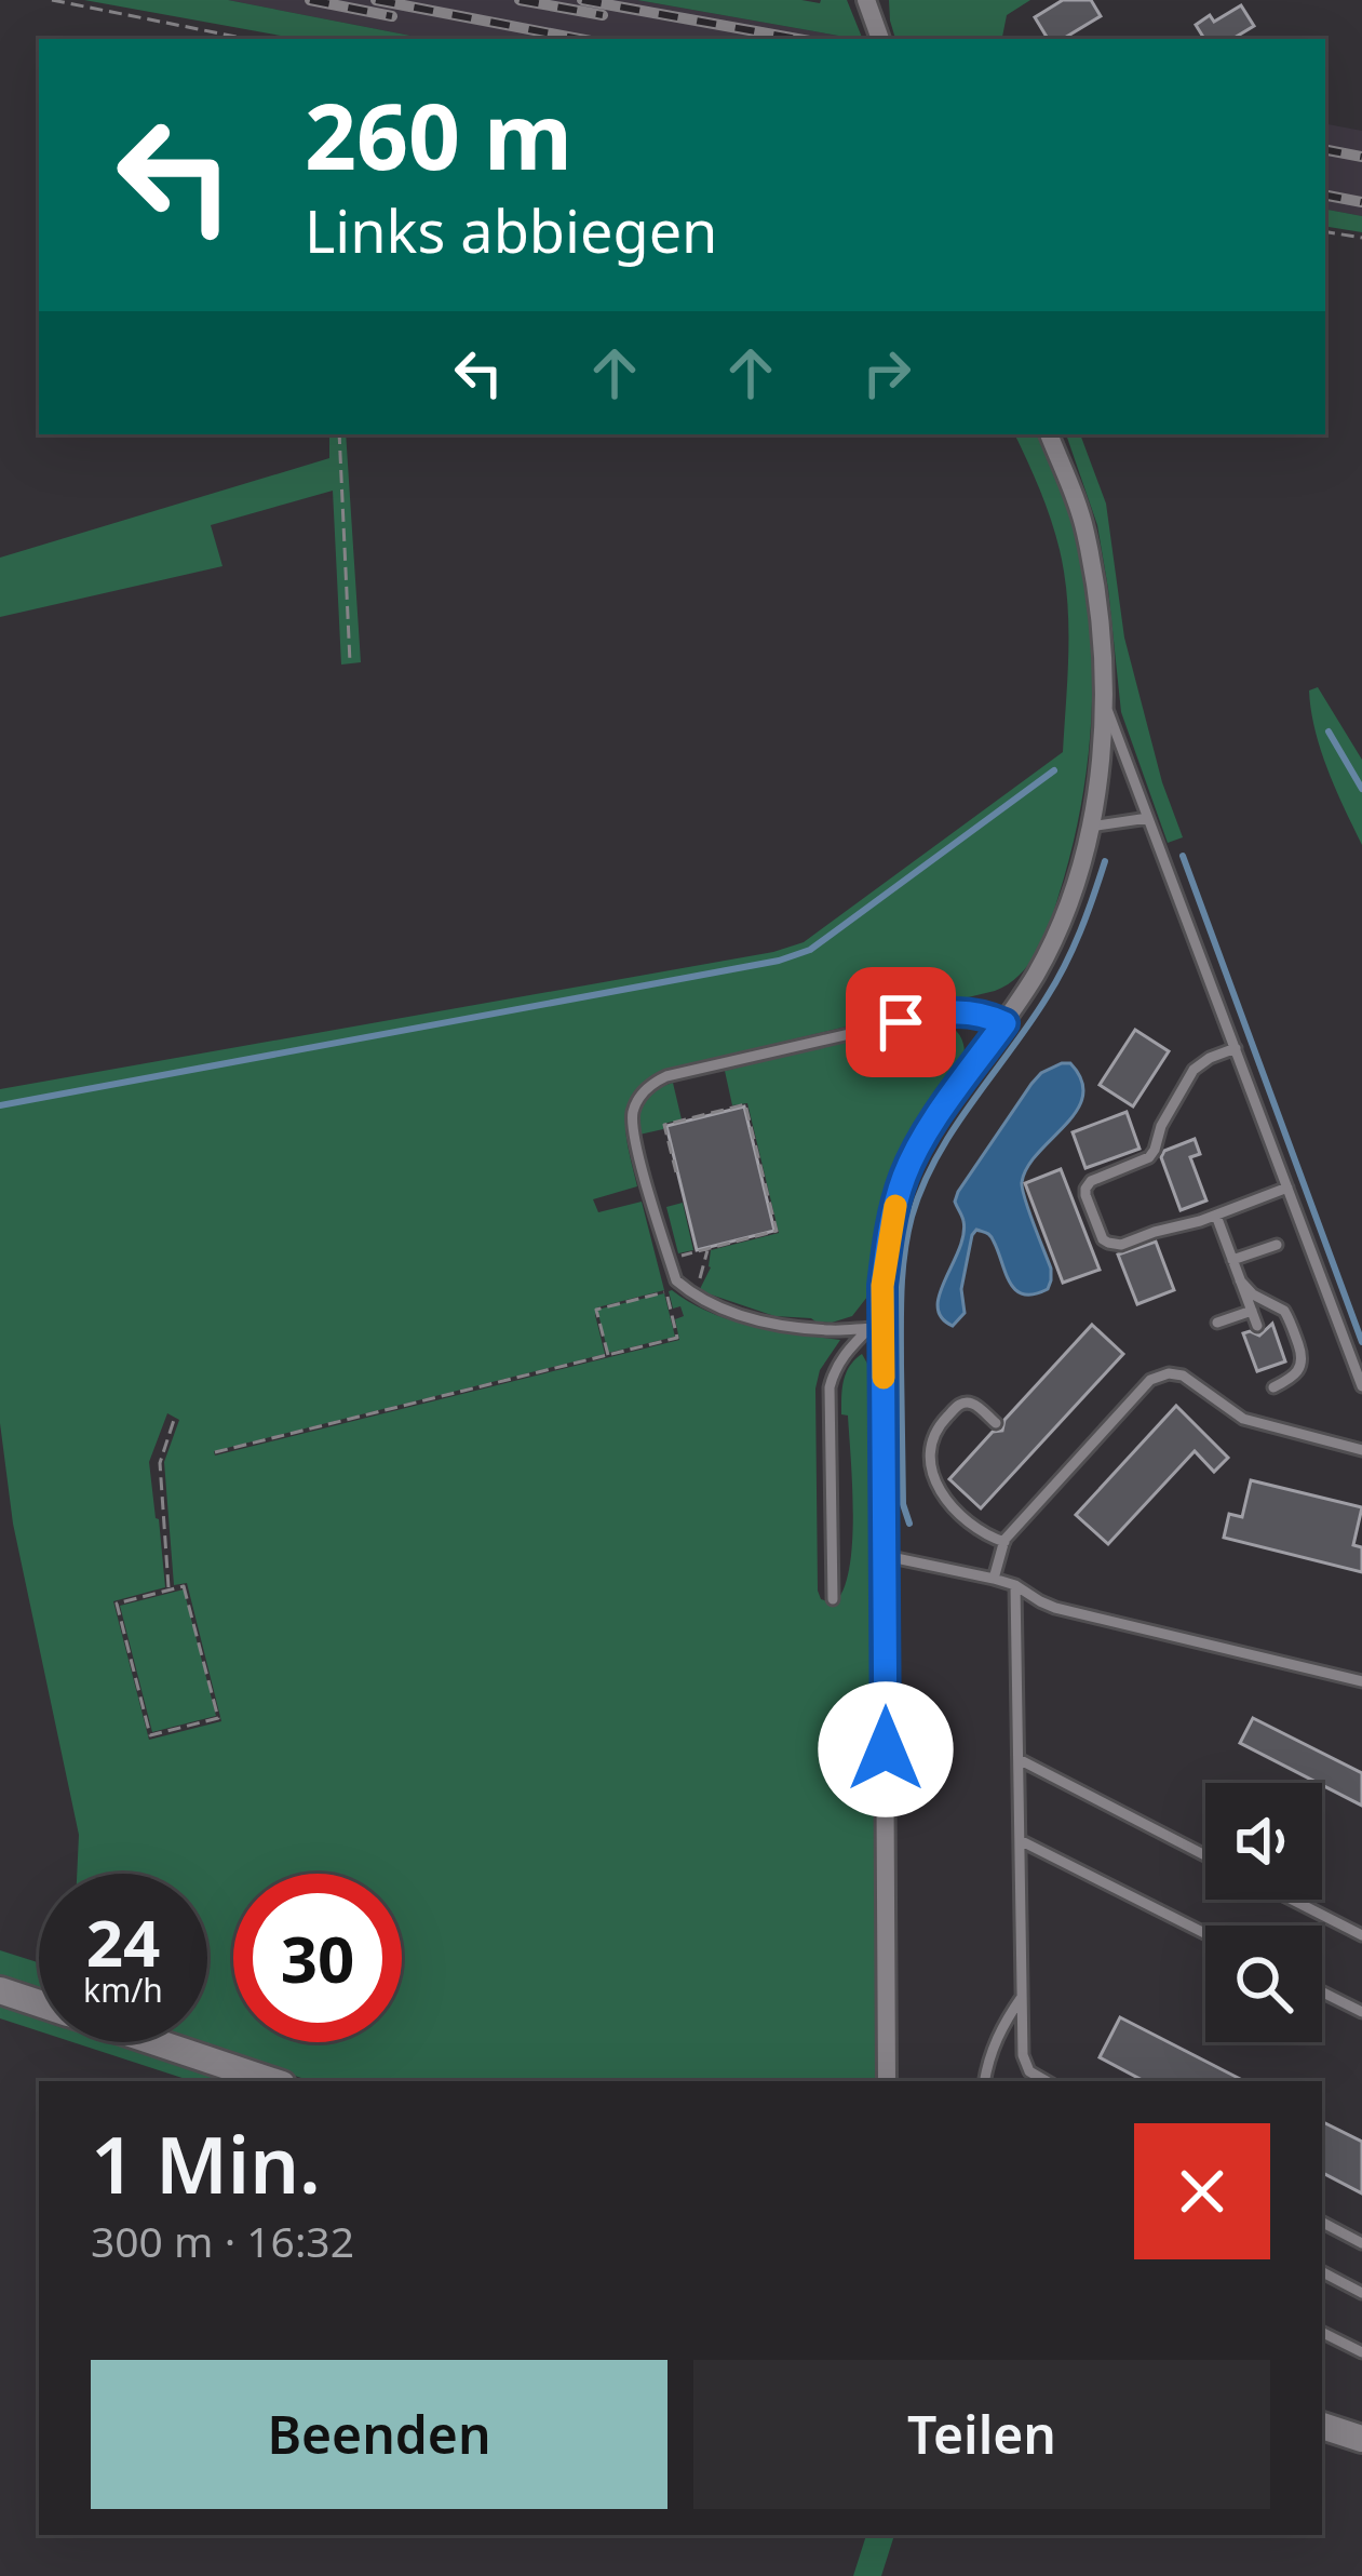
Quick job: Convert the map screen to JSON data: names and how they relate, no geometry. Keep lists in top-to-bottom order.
{
  "page": {
    "turn": ["260 m", "Links abbiegen"],
    "speed": "24 km/h",
    "limit": "30",
    "heading": ["1 Min.", "300 m · 16:32"],
    "buttons": ["Beenden", "Teilen"]
  }
}
